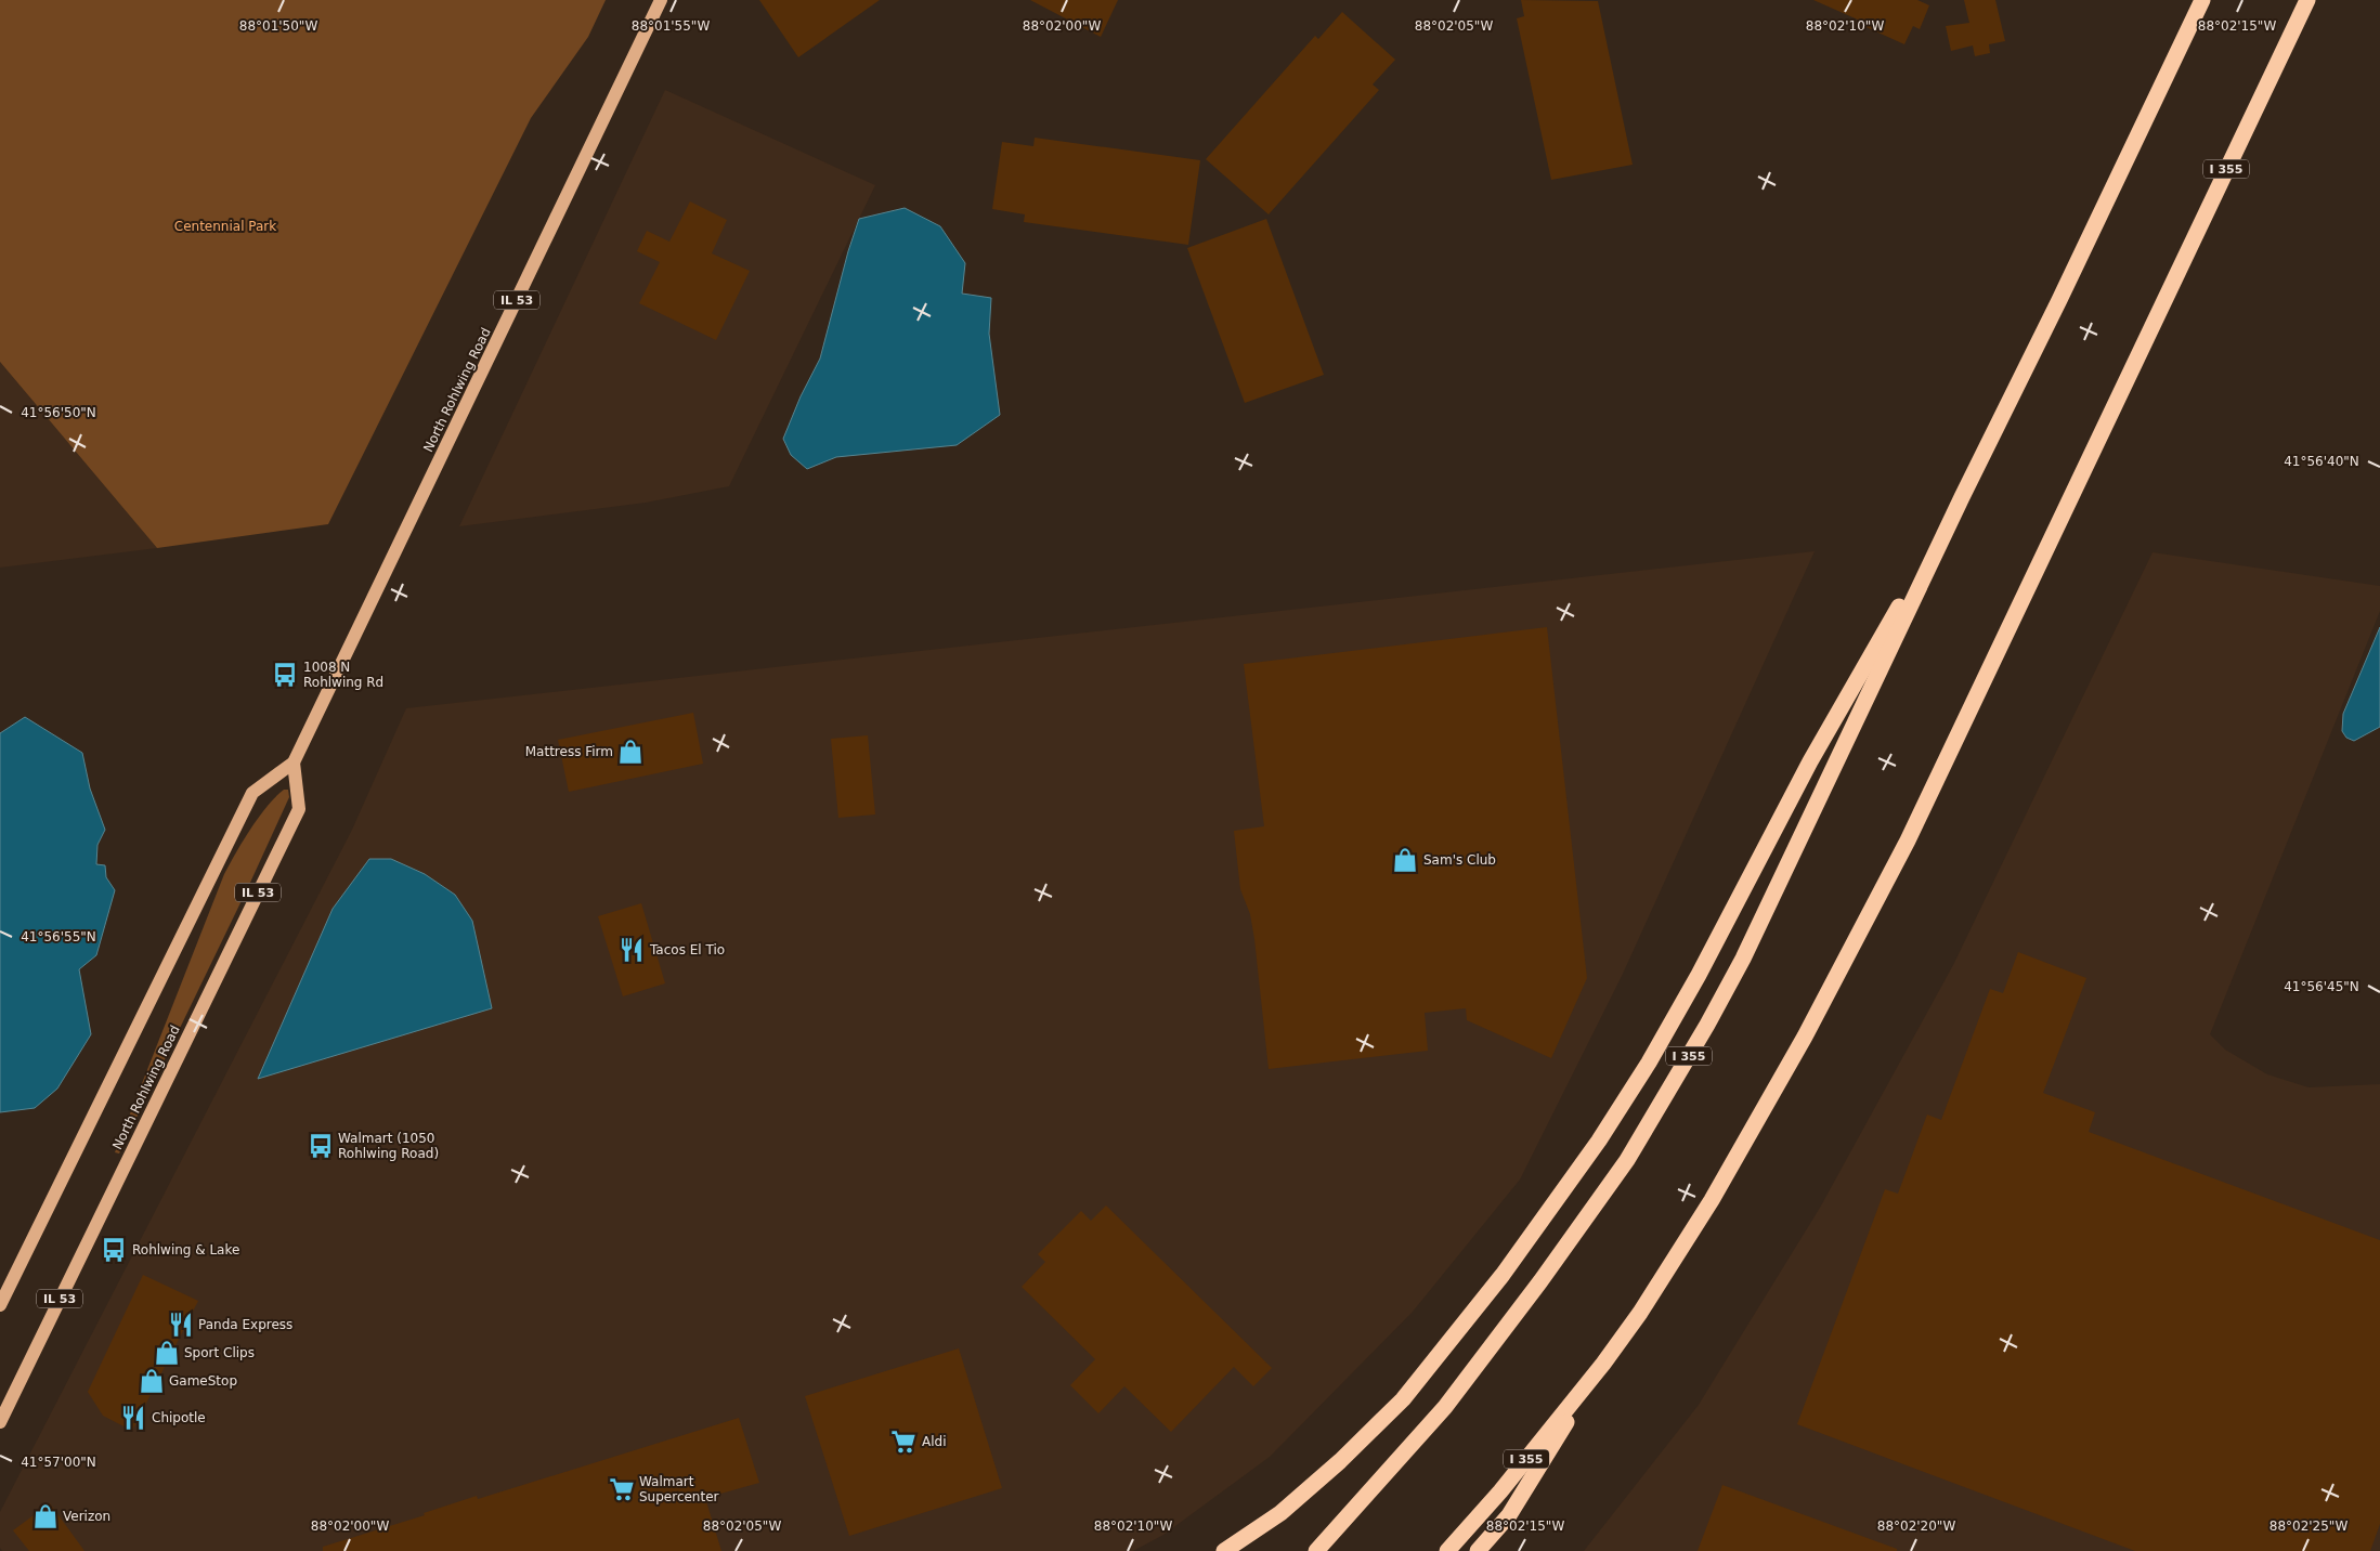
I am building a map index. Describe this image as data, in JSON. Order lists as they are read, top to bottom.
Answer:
{
  "streets": {
    "highway": ["I 355"],
    "main road": ["IL 53", "North Rohlwing Road"]
  },
  "parks": ["Centennial Park"],
  "places": {
    "bus stop": ["1008 N Rohlwing Rd", "Walmart (1050 Rohlwing Road)", "Rohlwing & Lake"],
    "shop": [
      "Mattress Firm",
      "Sam's Club",
      "Sport Clips",
      "GameStop",
      "Verizon"
    ],
    "restaurant": ["Tacos El Tio", "Panda Express", "Chipotle"],
    "supermarket": ["Aldi", "Walmart Supercenter"]
  },
  "coordinates": [
    "88°01'50\"W",
    "88°02'00\"W",
    "88°02'05\"W",
    "88°02'10\"W",
    "88°02'15\"W",
    "88°01'55\"W",
    "41°56'50\"N",
    "41°56'40\"N",
    "41°56'55\"N",
    "41°56'45\"N",
    "41°57'00\"N",
    "88°02'20\"W",
    "88°02'25\"W"
  ]
}
